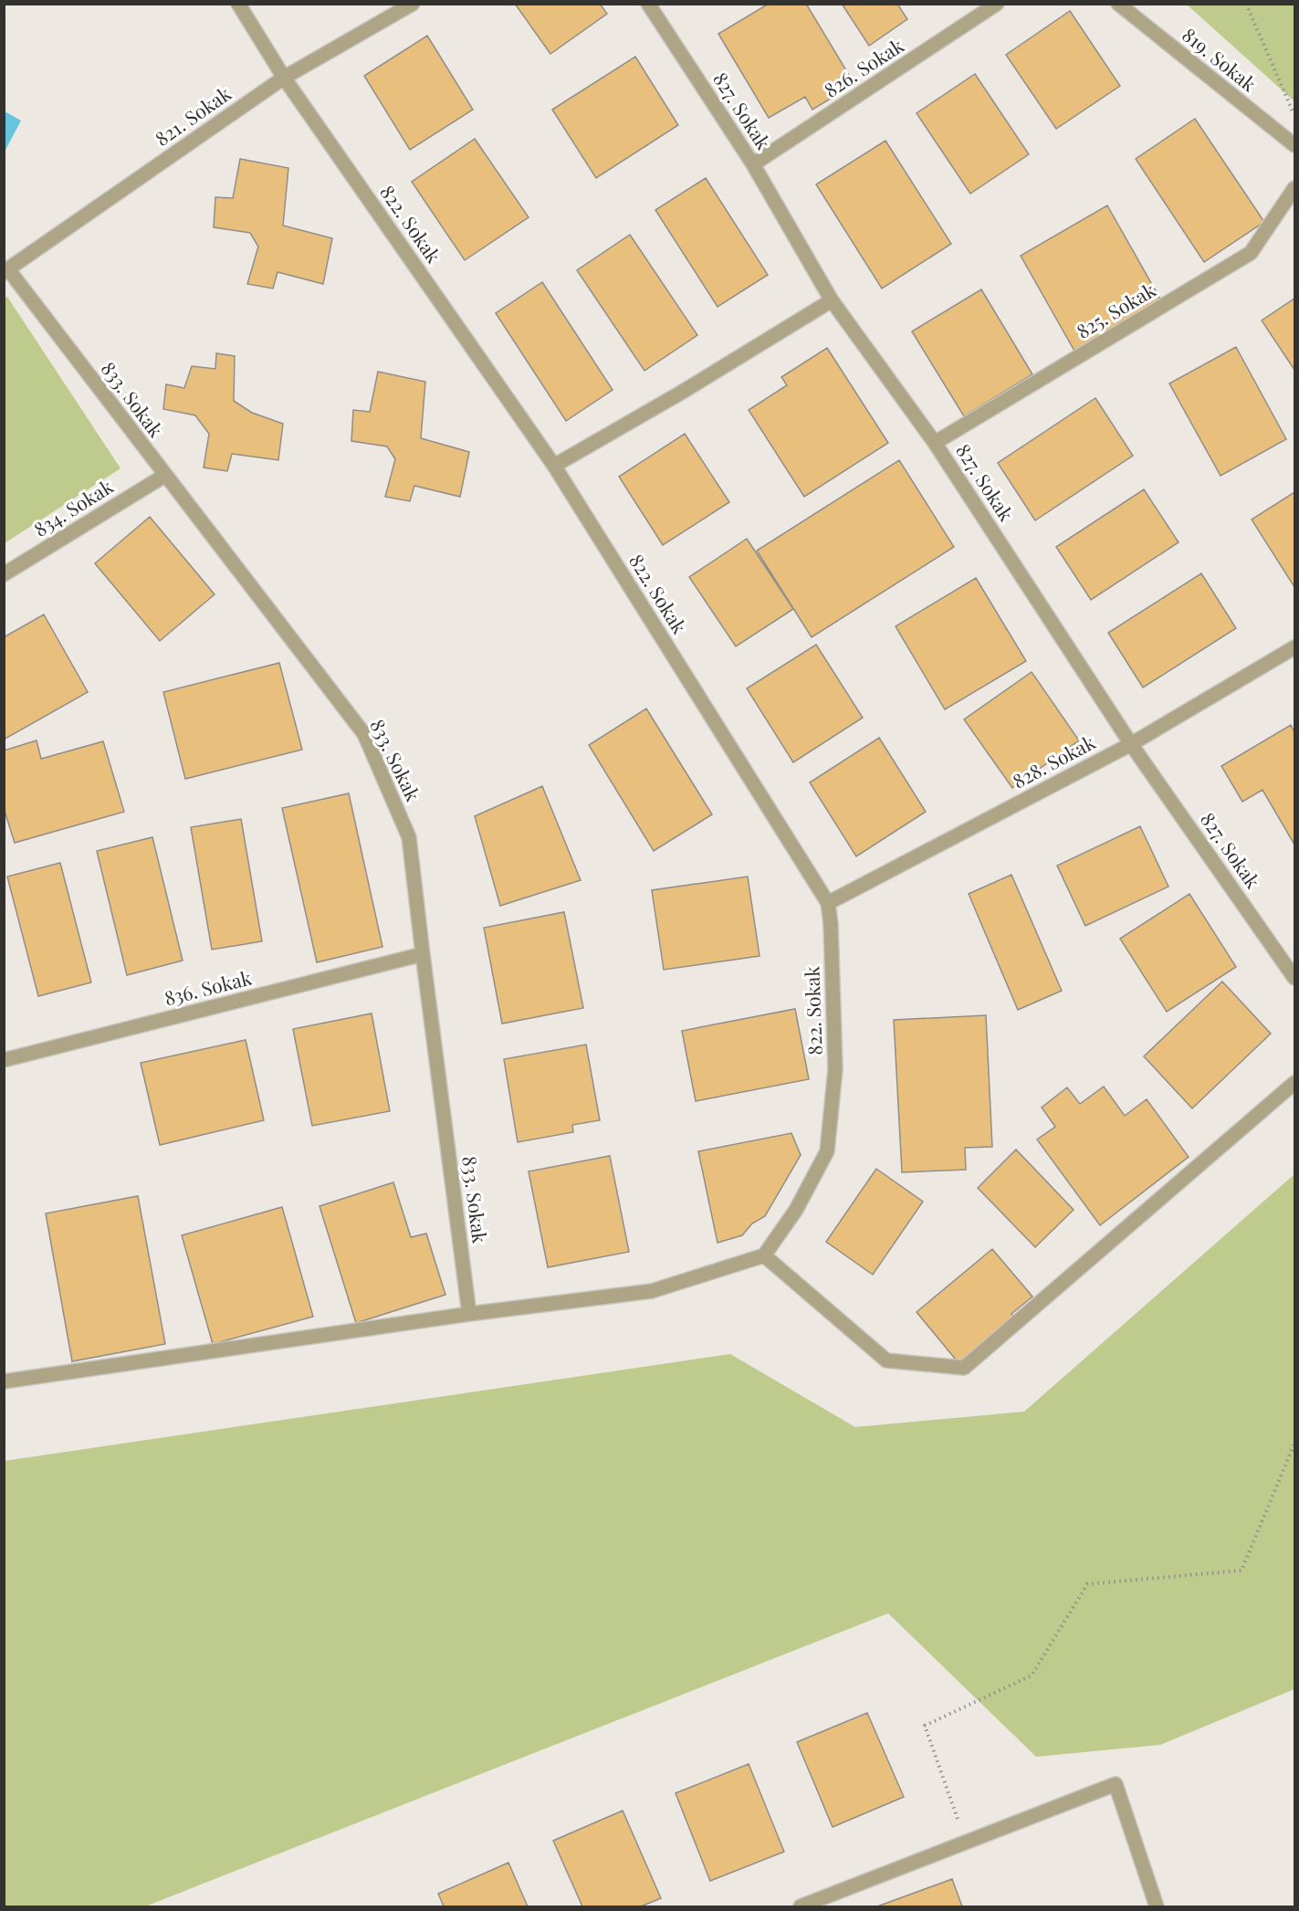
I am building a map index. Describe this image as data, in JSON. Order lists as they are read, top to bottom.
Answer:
{
  "streets": {
    "street": [
      "819. Sokak",
      "826. Sokak",
      "827. Sokak",
      "821. Sokak",
      "822. Sokak",
      "825. Sokak",
      "833. Sokak",
      "834. Sokak",
      "828. Sokak",
      "836. Sokak"
    ]
  },
  "crossings": [
    ["826. Sokak", "827. Sokak"],
    ["827. Sokak", "825. Sokak"],
    ["827. Sokak", "828. Sokak"],
    ["821. Sokak", "822. Sokak"],
    ["821. Sokak", "833. Sokak"],
    ["822. Sokak", "828. Sokak"],
    ["833. Sokak", "834. Sokak"],
    ["833. Sokak", "836. Sokak"]
  ]
}
